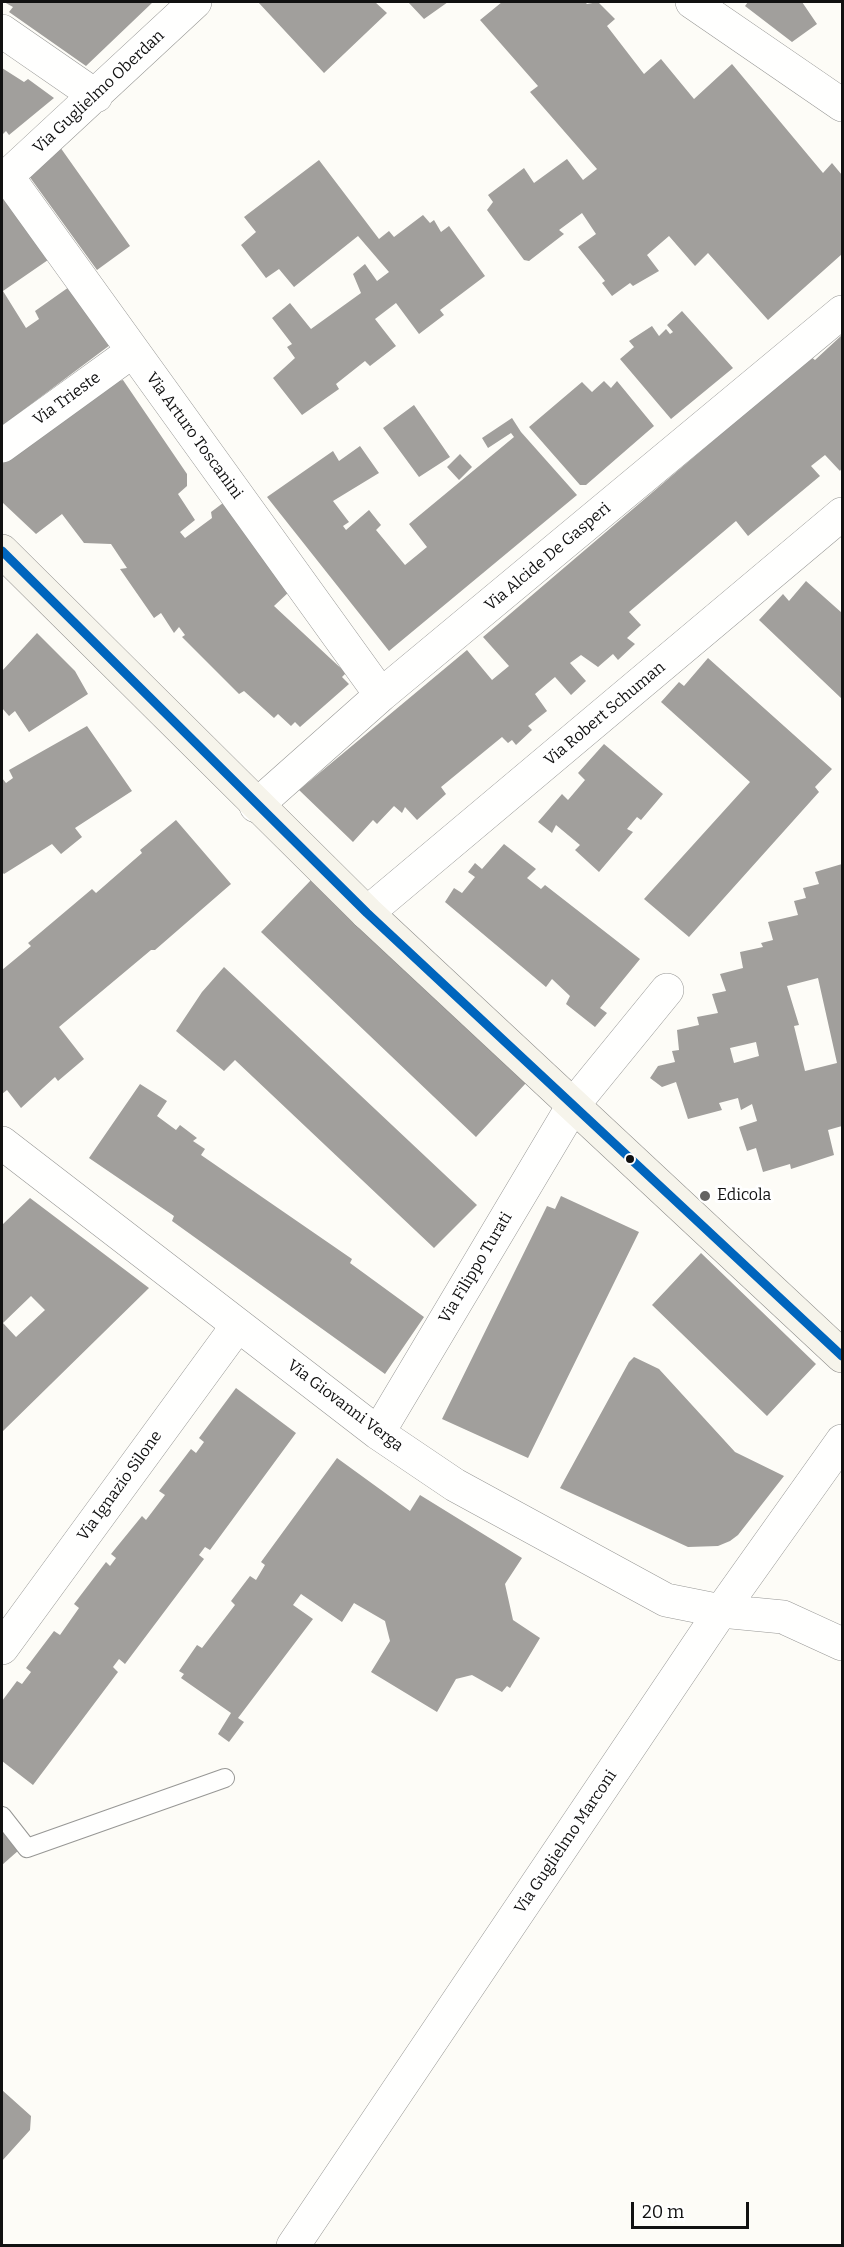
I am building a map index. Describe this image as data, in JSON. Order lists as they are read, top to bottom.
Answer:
{
  "streets": {
    "street": [
      "Via Guglielmo Oberdan",
      "Via Trieste",
      "Via Arturo Toscanini",
      "Via Alcide De Gasperi",
      "Via Robert Schuman",
      "Via Filippo Turati",
      "Via Giovanni Verga",
      "Via Ignazio Silone",
      "Via Guglielmo Marconi"
    ]
  },
  "crossings": [
    ["Via Guglielmo Oberdan", "Via Arturo Toscanini"],
    ["Via Trieste", "Via Arturo Toscanini"],
    ["Via Arturo Toscanini", "Via Alcide De Gasperi"],
    ["Via Filippo Turati", "Via Giovanni Verga"],
    ["Via Giovanni Verga", "Via Ignazio Silone"],
    ["Via Giovanni Verga", "Via Guglielmo Marconi"]
  ],
  "places": ["Edicola"],
  "scale_bar": "20 m"
}
